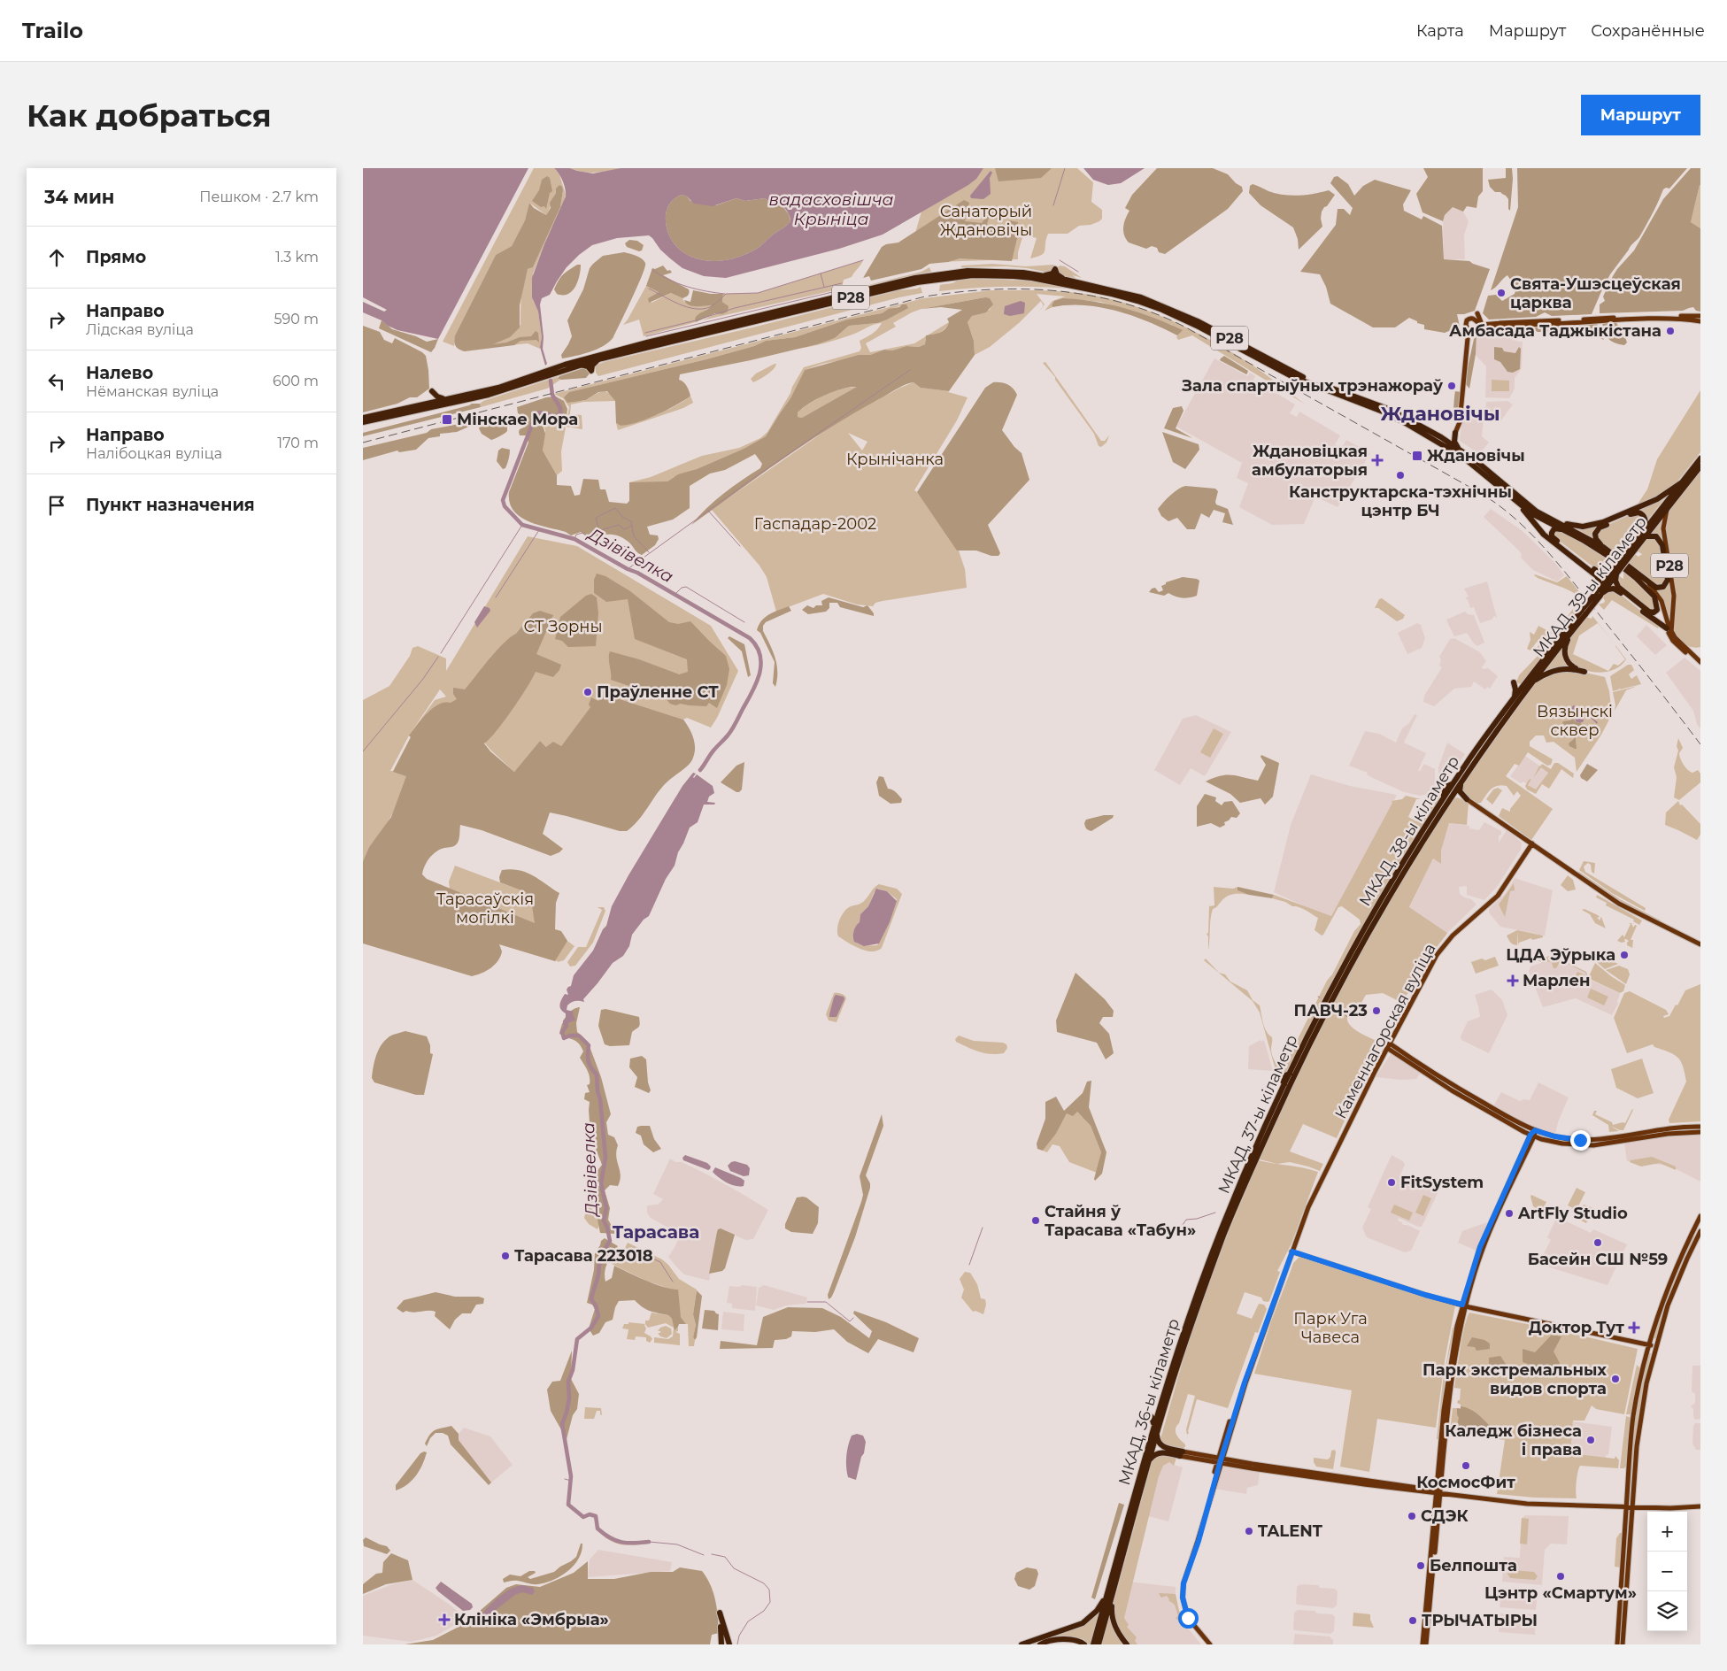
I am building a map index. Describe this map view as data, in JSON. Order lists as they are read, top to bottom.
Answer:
{
  "streets": {
    "highway": [
      "Р28",
      "МКАД, 39-ы кіламетр",
      "МКАД, 38-ы кіламетр",
      "МКАД, 37-ы кіламетр",
      "МКАД, 36-ы кіламетр"
    ],
    "main road": ["Каменнагорская вуліца"]
  },
  "crossings": [
    ["Р28", "МКАД, 39-ы кіламетр"],
    ["МКАД, 39-ы кіламетр", "МКАД, 38-ы кіламетр"],
    ["МКАД, 38-ы кіламетр", "МКАД, 37-ы кіламетр"],
    ["МКАД, 37-ы кіламетр", "МКАД, 36-ы кіламетр"]
  ],
  "districts": ["Ждановічы", "Тарасава"],
  "water": ["вадасховішча Крыніца", "Дзівівелка"],
  "parks": [
    "Санаторый Ждановічы",
    "Крынічанка",
    "Гаспадар-2002",
    "СТ Зорны",
    "Вязынскі сквер",
    "Тарасаўскія могілкі",
    "Парк Уга Чавеса"
  ],
  "places": {
    "other": [
      "Свята-Ушэсцеўская царква",
      "Амбасада Таджыкістана",
      "Зала спартыўных трэнажораў",
      "Канструктарска-тэхнічны цэнтр БЧ",
      "Праўленне СТ",
      "ЦДА Эўрыка",
      "ПАВЧ-23",
      "FitSystem",
      "ArtFly Studio",
      "Стайня ў Тарасава «Табун»",
      "Басейн СШ №59",
      "Тарасава 223018",
      "Парк экстремальных видов спорта",
      "Каледж бізнеса і права",
      "КосмосФит",
      "СДЭК",
      "TALENT",
      "Белпошта",
      "Цэнтр «Смартум»",
      "ТРЫЧАТЫРЫ"
    ],
    "transit": ["Мінскае Мора", "Ждановічы"],
    "health": [
      "Ждановіцкая амбулаторыя",
      "Марлен",
      "Доктор Тут",
      "Клініка «Эмбрыа»"
    ]
  },
  "page": {
    "header": "Trailo",
    "nav": ["Карта", "Маршрут", "Сохранённые"],
    "buttons": "Маршрут",
    "title": "Как добраться",
    "heading": ["34 мин", "Пешком · 2.7 km"],
    "list": [
      ["Прямо", "1.3 km"],
      ["Направо", "Лідская вуліца", "590 m"],
      ["Налево", "Нёманская вуліца", "600 m"],
      ["Направо", "Налібоцкая вуліца", "170 m"],
      "Пункт назначения"
    ],
    "map_buttons": ["+", "−"]
  }
}
